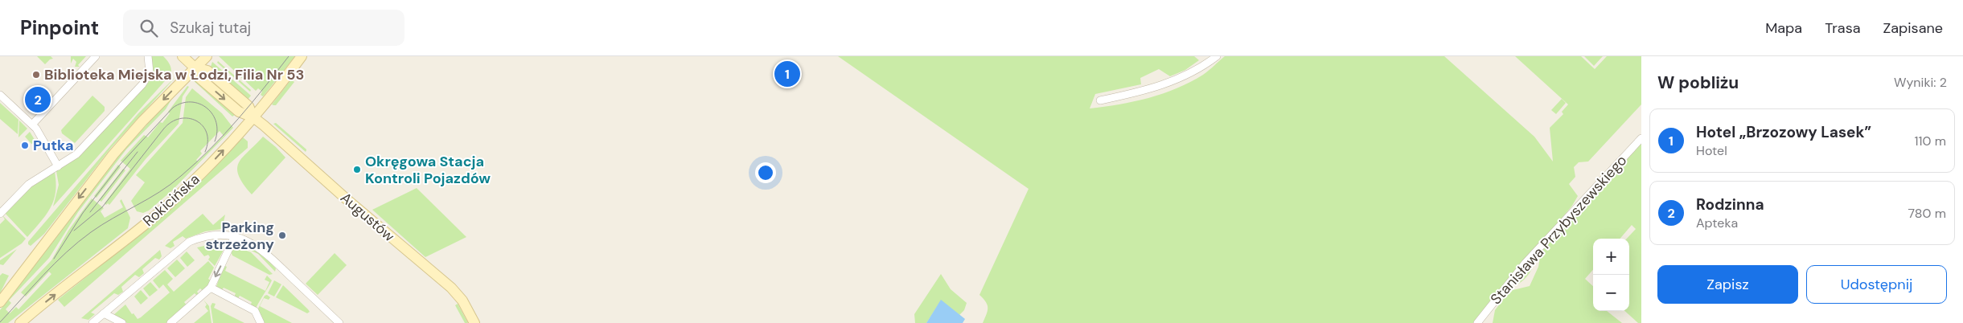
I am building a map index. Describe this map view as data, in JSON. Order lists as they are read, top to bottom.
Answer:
{
  "streets": {
    "main road": ["Rokicińska", "Augustów"],
    "street": ["Stanisława Przybyszewskiego"]
  },
  "crossings": [
    ["Rokicińska", "Augustów"]
  ],
  "places": [
    "Biblioteka Miejska w Łodzi, Filia Nr 53",
    "Putka",
    "Okręgowa Stacja Kontroli Pojazdów",
    "Parking strzeżony"
  ],
  "page": {
    "header": "Pinpoint",
    "search": "Szukaj tutaj",
    "nav": ["Mapa", "Trasa", "Zapisane"],
    "heading": ["W pobliżu", "Wyniki: 2"],
    "pins": ["1", "2"],
    "list": [
      {
        "mark": "1",
        "name": "Hotel „Brzozowy Lasek”",
        "note": "Hotel",
        "value": "110 m"
      },
      {
        "mark": "2",
        "name": "Rodzinna",
        "note": "Apteka",
        "value": "780 m"
      }
    ],
    "map_buttons": ["+", "−"],
    "buttons": ["Zapisz", "Udostępnij"]
  }
}
